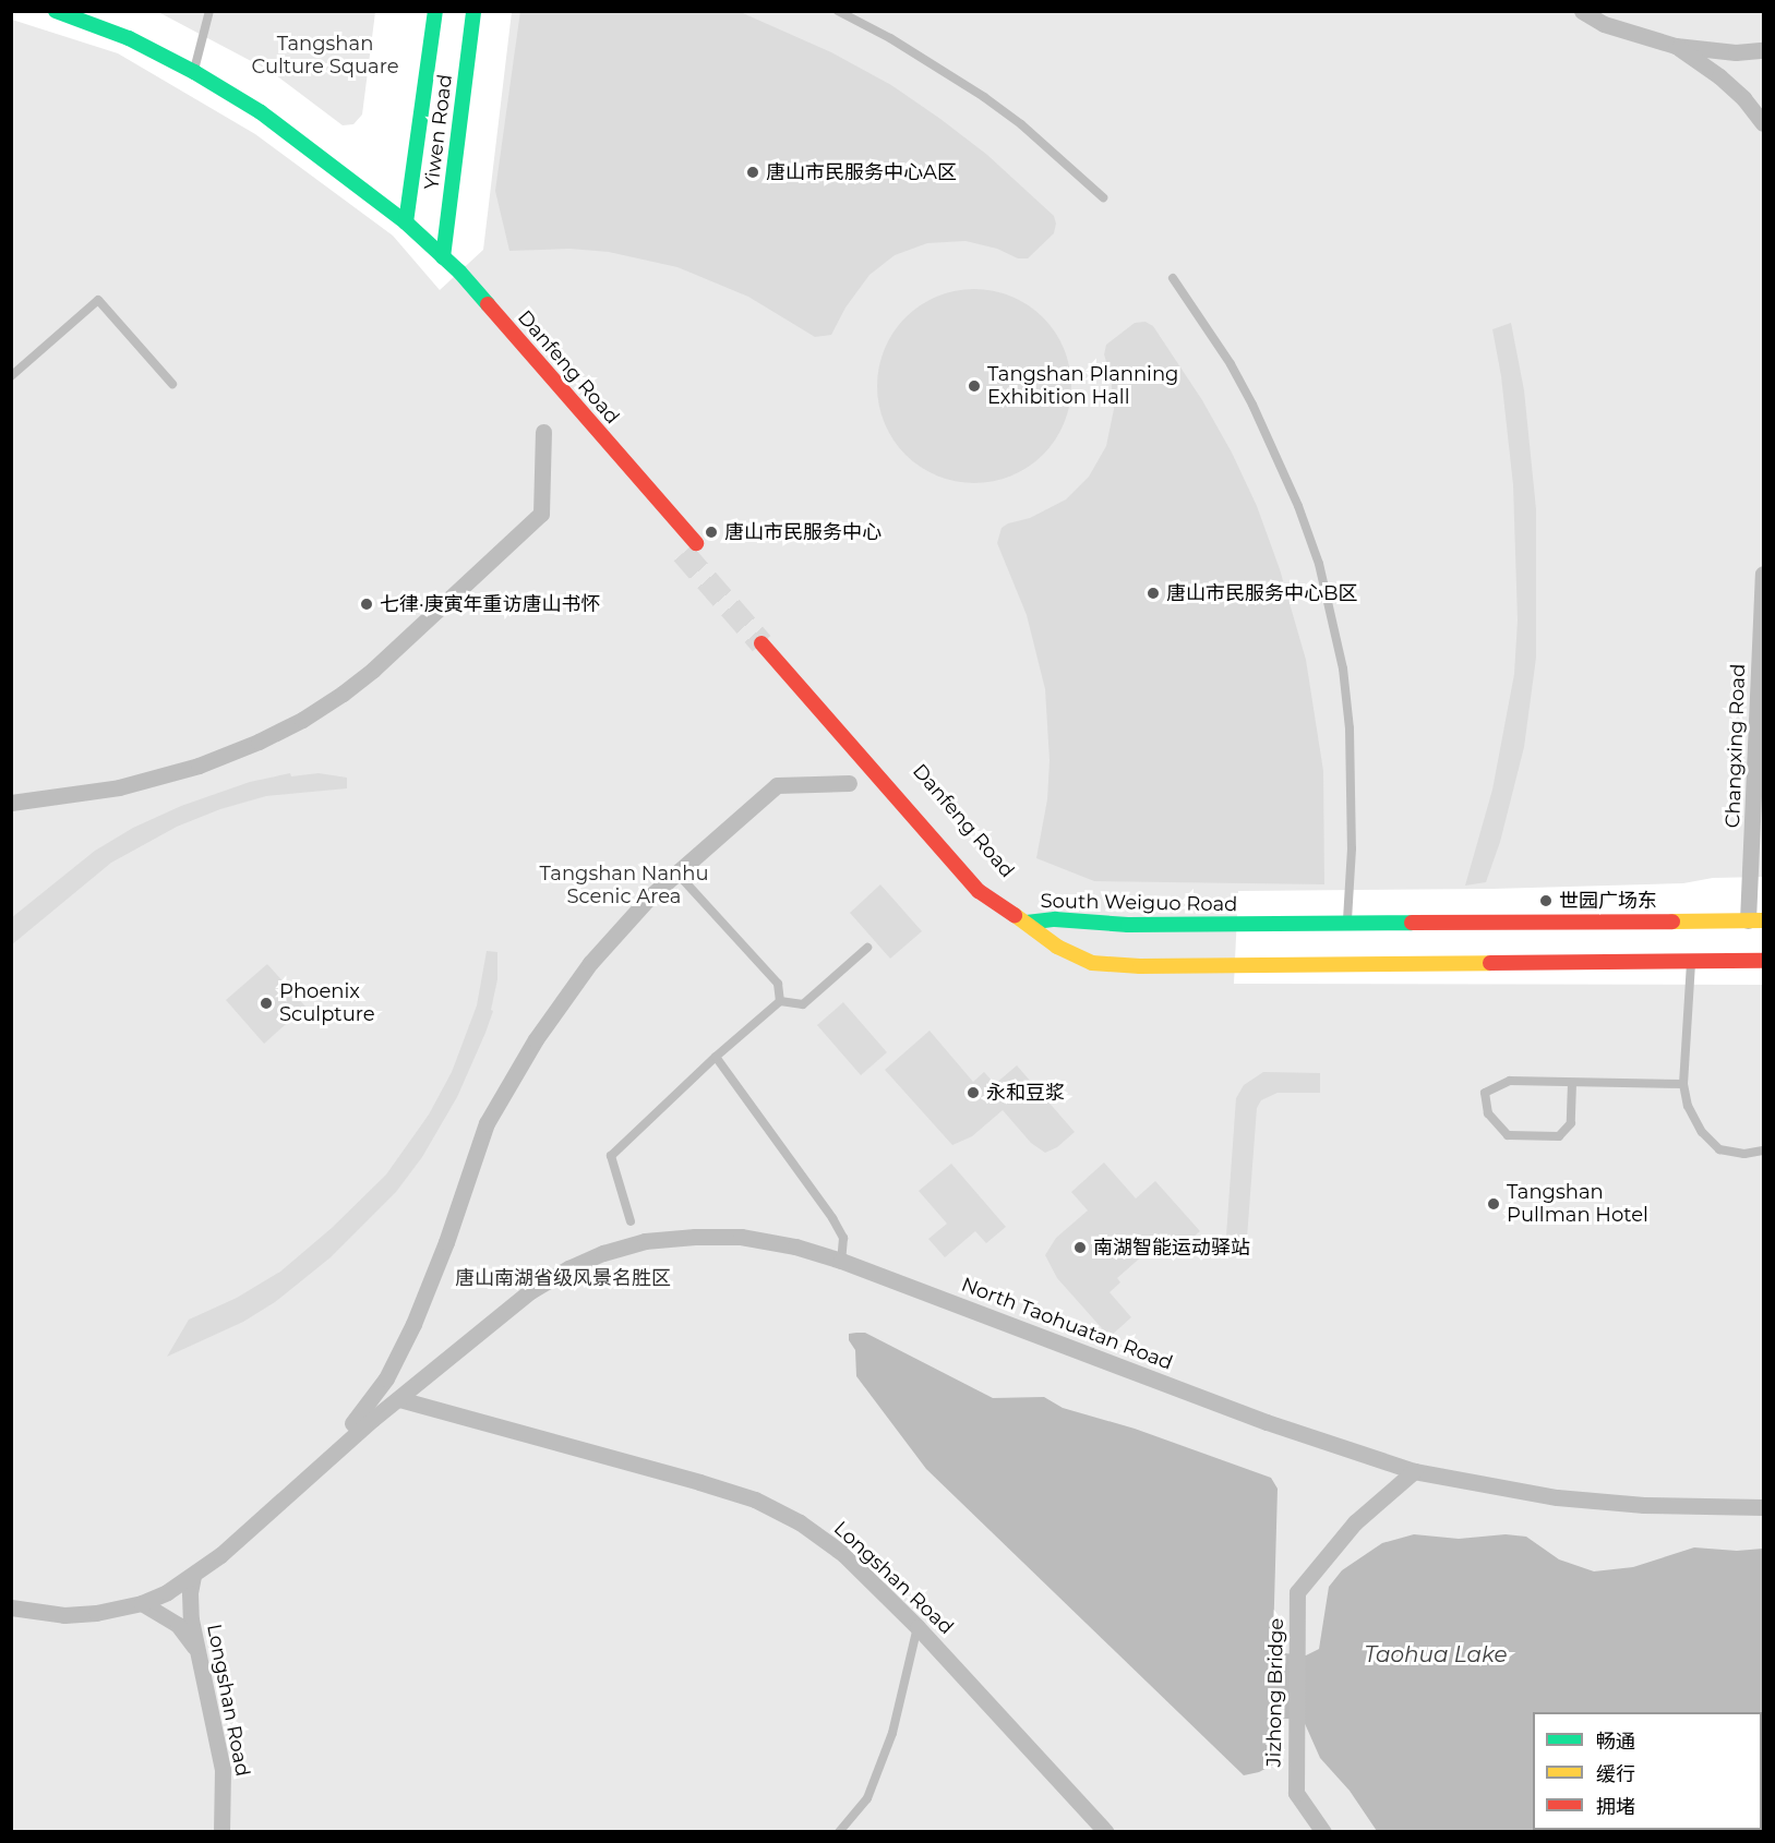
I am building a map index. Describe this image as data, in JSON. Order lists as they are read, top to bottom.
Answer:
{
  "streets": {
    "main road": ["Yiwen Road", "Danfeng Road", "South Weiguo Road"],
    "street": [
      "Changxing Road",
      "North Taohuatan Road",
      "Longshan Road",
      "Jizhong Bridge"
    ]
  },
  "crossings": [
    ["Yiwen Road", "Danfeng Road"],
    ["Danfeng Road", "South Weiguo Road"],
    ["Changxing Road", "South Weiguo Road"],
    ["North Taohuatan Road", "Longshan Road"],
    ["North Taohuatan Road", "Jizhong Bridge"]
  ],
  "water": ["Taohua Lake"],
  "parks": ["Tangshan Culture Square", "Tangshan Nanhu Scenic Area", "唐山南湖省级风景名胜区"],
  "places": [
    "唐山市民服务中心A区",
    "Tangshan Planning Exhibition Hall",
    "唐山市民服务中心",
    "唐山市民服务中心B区",
    "七律·庚寅年重访唐山书怀",
    "世园广场东",
    "Phoenix Sculpture",
    "永和豆浆",
    "Tangshan Pullman Hotel",
    "南湖智能运动驿站"
  ],
  "legend": ["畅通", "缓行", "拥堵"]
}
